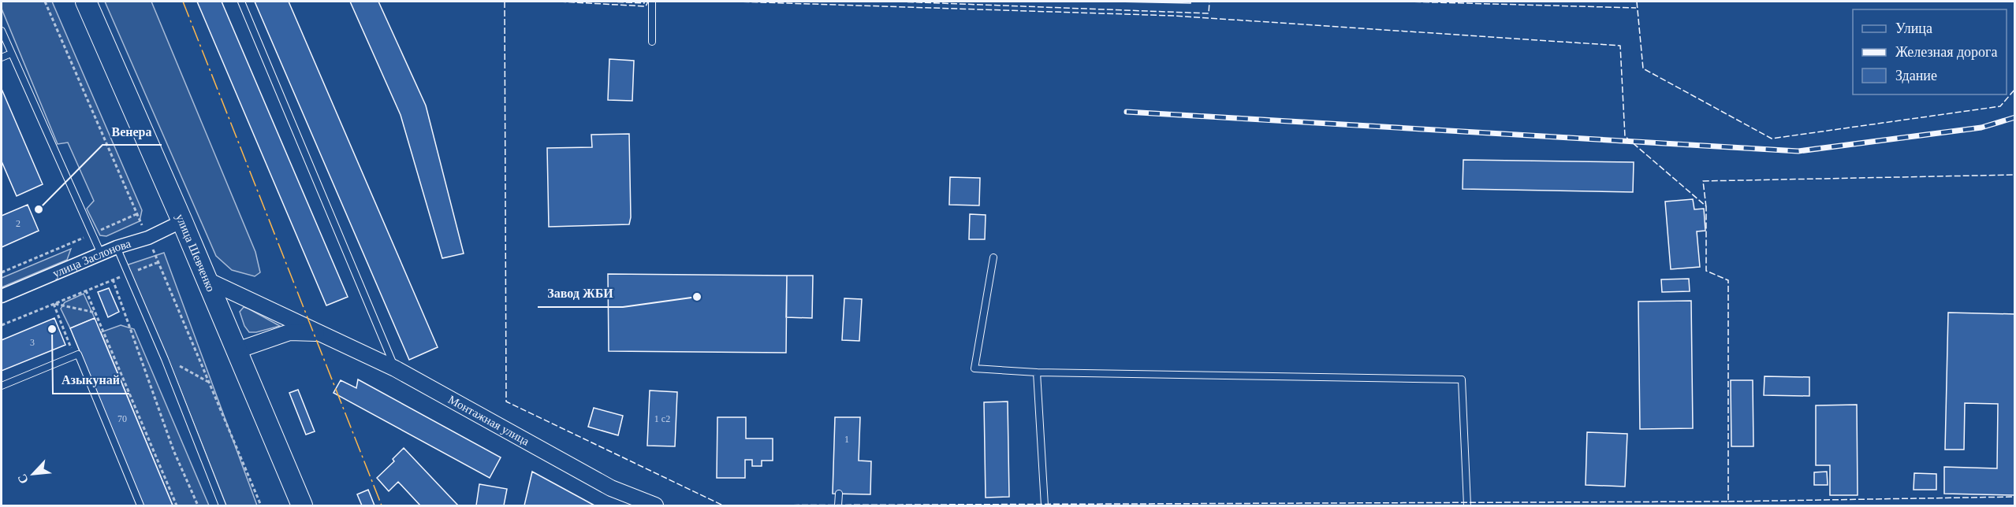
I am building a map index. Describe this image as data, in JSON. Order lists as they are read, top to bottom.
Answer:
{
  "streets": {
    "main road": ["улица Шевченко"],
    "street": ["улица Заслонова", "Монтажная улица"]
  },
  "crossings": [
    ["улица Шевченко", "улица Заслонова"],
    ["улица Шевченко", "Монтажная улица"]
  ],
  "places": ["Венера", "Завод ЖБИ", "Азыкунай"],
  "house_numbers": [
    "2",
    "3",
    "70",
    "1 с2",
    "1"
  ],
  "legend": ["Улица", "Железная дорога", "Здание"],
  "north": "bottom left"
}
